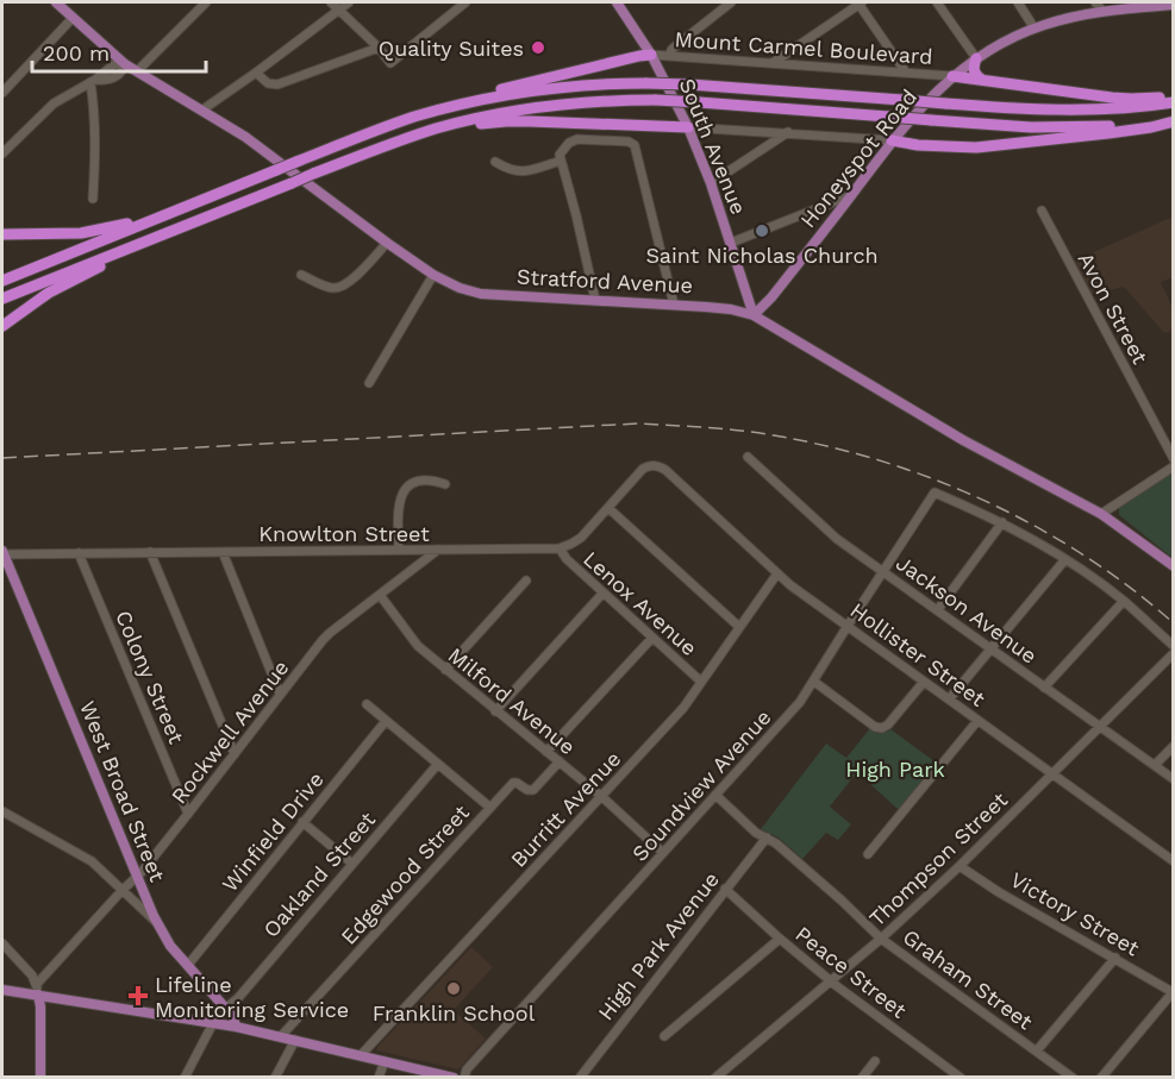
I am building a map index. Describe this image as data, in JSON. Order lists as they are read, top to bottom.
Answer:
{
  "streets": {
    "main road": [
      "South Avenue",
      "Honeyspot Road",
      "Stratford Avenue",
      "West Broad Street"
    ],
    "street": [
      "Mount Carmel Boulevard",
      "Avon Street",
      "Knowlton Street",
      "Lenox Avenue",
      "Jackson Avenue",
      "Hollister Street",
      "Colony Street",
      "Milford Avenue",
      "Rockwell Avenue",
      "Soundview Avenue",
      "Burritt Avenue",
      "Winfield Drive",
      "Thompson Street",
      "Oakland Street",
      "Edgewood Street",
      "Victory Street",
      "High Park Avenue",
      "Peace Street",
      "Graham Street"
    ]
  },
  "crossings": [
    ["Mount Carmel Boulevard", "South Avenue"],
    ["Mount Carmel Boulevard", "Honeyspot Road"],
    ["South Avenue", "Honeyspot Road"],
    ["South Avenue", "Stratford Avenue"],
    ["Honeyspot Road", "Stratford Avenue"],
    ["Knowlton Street", "Lenox Avenue"],
    ["Knowlton Street", "Colony Street"],
    ["Knowlton Street", "Rockwell Avenue"],
    ["Knowlton Street", "West Broad Street"],
    ["Lenox Avenue", "Burritt Avenue"],
    ["Jackson Avenue", "Soundview Avenue"],
    ["Jackson Avenue", "Thompson Street"],
    ["Hollister Street", "Soundview Avenue"],
    ["Hollister Street", "Burritt Avenue"],
    ["Hollister Street", "Thompson Street"],
    ["Colony Street", "Rockwell Avenue"],
    ["Milford Avenue", "Rockwell Avenue"],
    ["Milford Avenue", "Soundview Avenue"],
    ["Milford Avenue", "Burritt Avenue"],
    ["Milford Avenue", "Edgewood Street"],
    ["Rockwell Avenue", "West Broad Street"],
    ["Soundview Avenue", "Graham Street"],
    ["West Broad Street", "Winfield Drive"],
    ["West Broad Street", "Oakland Street"],
    ["Thompson Street", "Victory Street"],
    ["Thompson Street", "Peace Street"],
    ["Thompson Street", "Graham Street"],
    ["High Park Avenue", "Peace Street"],
    ["High Park Avenue", "Graham Street"]
  ],
  "parks": ["High Park"],
  "places": {
    "other": ["Quality Suites", "Saint Nicholas Church", "Franklin School"],
    "health": ["Lifeline Monitoring Service"]
  },
  "scale_bar": "200 m"
}
